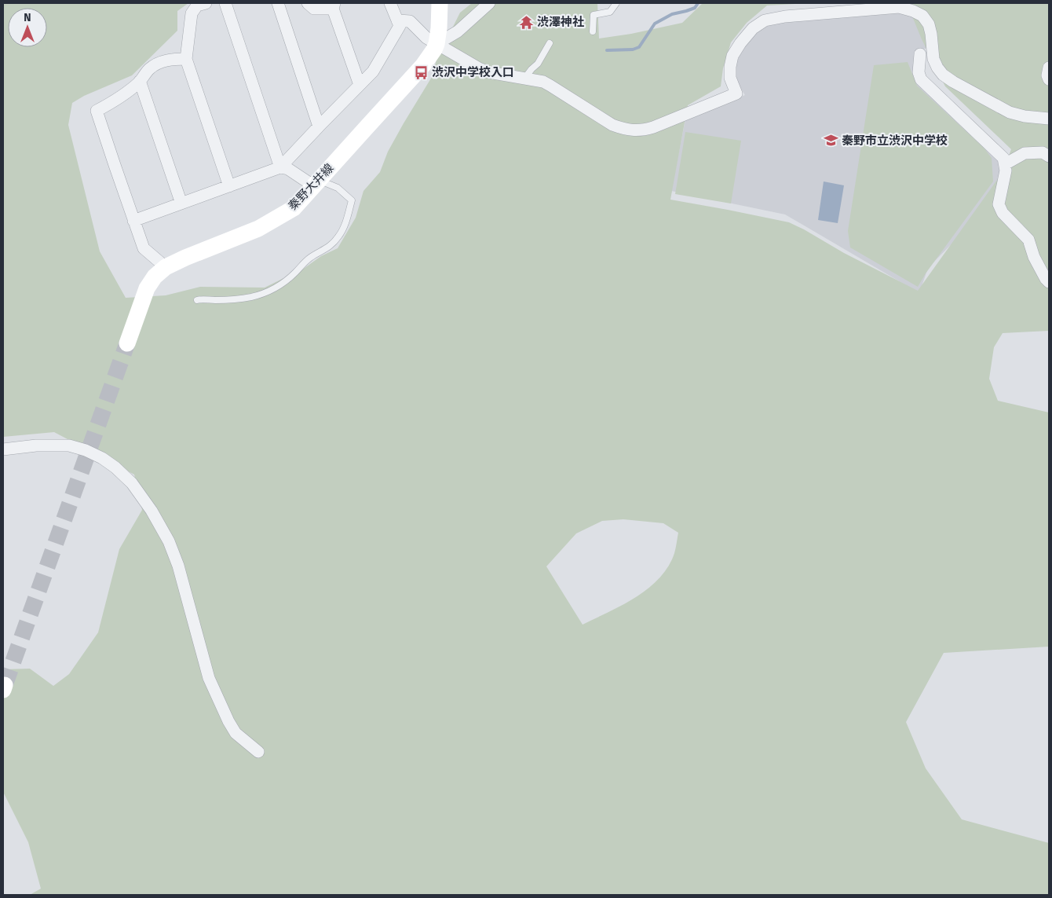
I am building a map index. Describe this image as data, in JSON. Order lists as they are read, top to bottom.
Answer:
{
  "streets": {
    "main road": ["秦野大井線"]
  },
  "places": {
    "temple": ["渋澤神社"],
    "bus stop": ["渋沢中学校入口"],
    "school or university": ["秦野市立渋沢中学校"]
  },
  "north": "top"
}
